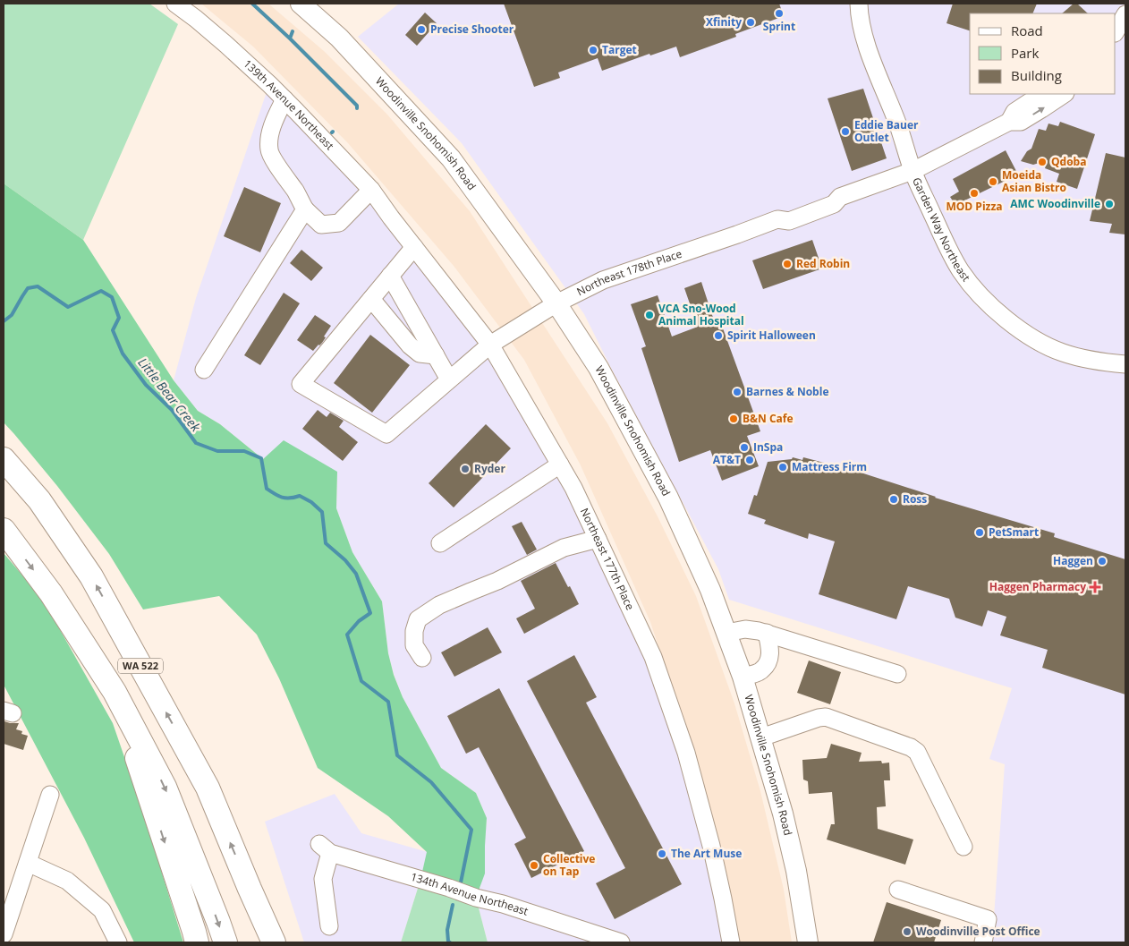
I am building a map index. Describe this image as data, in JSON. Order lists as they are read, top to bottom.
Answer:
{
  "streets": {
    "highway": ["WA 522"],
    "main road": ["Woodinville Snohomish Road"],
    "street": [
      "139th Avenue Northeast",
      "Garden Way Northeast",
      "Northeast 178th Place",
      "Northeast 177th Place",
      "134th Avenue Northeast"
    ]
  },
  "crossings": [
    ["139th Avenue Northeast", "Northeast 177th Place"],
    ["Woodinville Snohomish Road", "Northeast 178th Place"],
    ["Garden Way Northeast", "Northeast 178th Place"],
    ["Northeast 178th Place", "Northeast 177th Place"]
  ],
  "water": ["Little Bear Creek"],
  "places": {
    "other": [
      "Sprint",
      "Xfinity",
      "Precise Shooter",
      "Target",
      "Eddie Bauer Outlet",
      "Qdoba",
      "Moeida Asian Bistro",
      "MOD Pizza",
      "AMC Woodinville",
      "Red Robin",
      "VCA Sno-Wood Animal Hospital",
      "Spirit Halloween",
      "Barnes & Noble",
      "B&N Cafe",
      "InSpa",
      "AT&T",
      "Mattress Firm",
      "Ryder",
      "Ross",
      "PetSmart",
      "Haggen",
      "The Art Muse",
      "Collective on Tap",
      "Woodinville Post Office"
    ],
    "health": ["Haggen Pharmacy"]
  },
  "legend": ["Road", "Park", "Building"]
}
